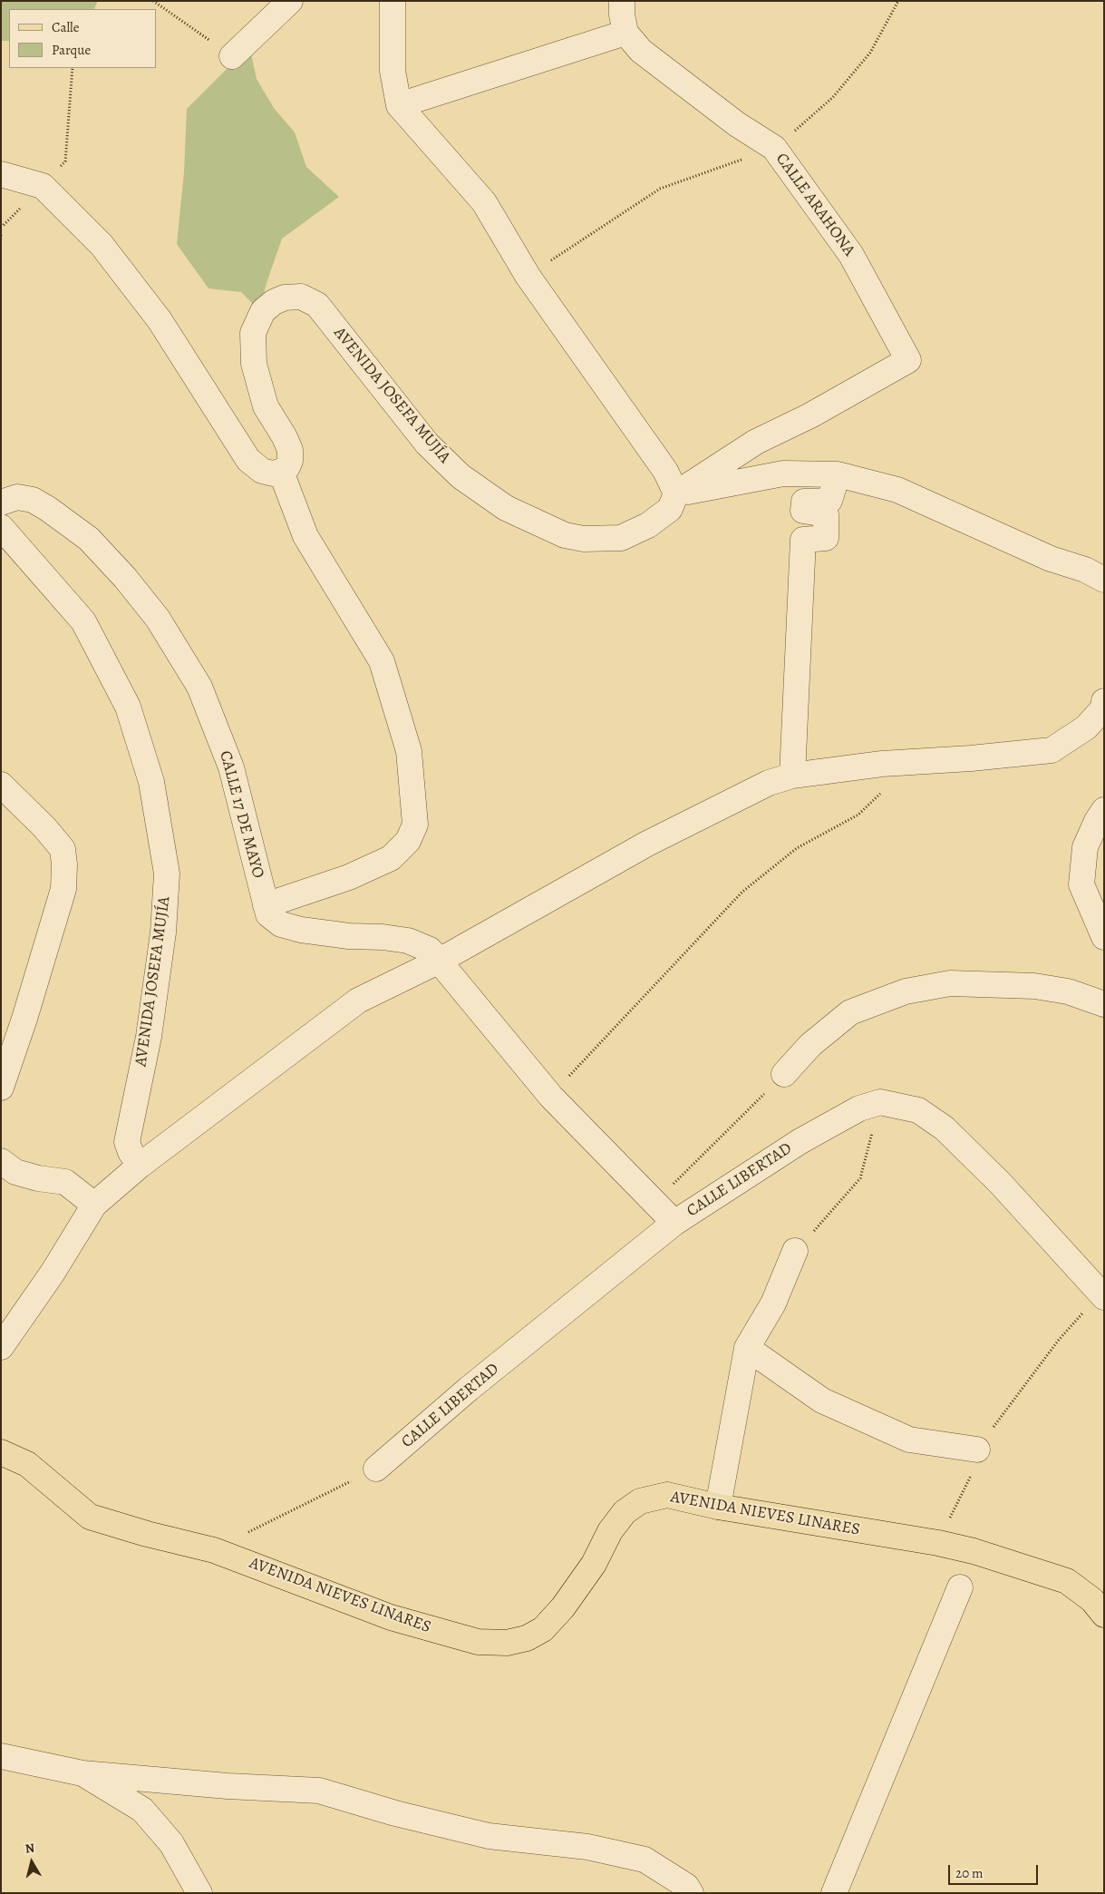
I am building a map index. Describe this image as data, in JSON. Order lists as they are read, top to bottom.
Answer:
{
  "streets": {
    "main road": ["AVENIDA NIEVES LINARES"],
    "street": [
      "CALLE ARAHONA",
      "AVENIDA JOSEFA MUJÍA",
      "CALLE 17 DE MAYO",
      "CALLE LIBERTAD"
    ]
  },
  "crossings": [
    ["CALLE ARAHONA", "AVENIDA JOSEFA MUJÍA"]
  ],
  "legend": ["Calle", "Parque"],
  "scale_bar": "20 m",
  "north": "top"
}
